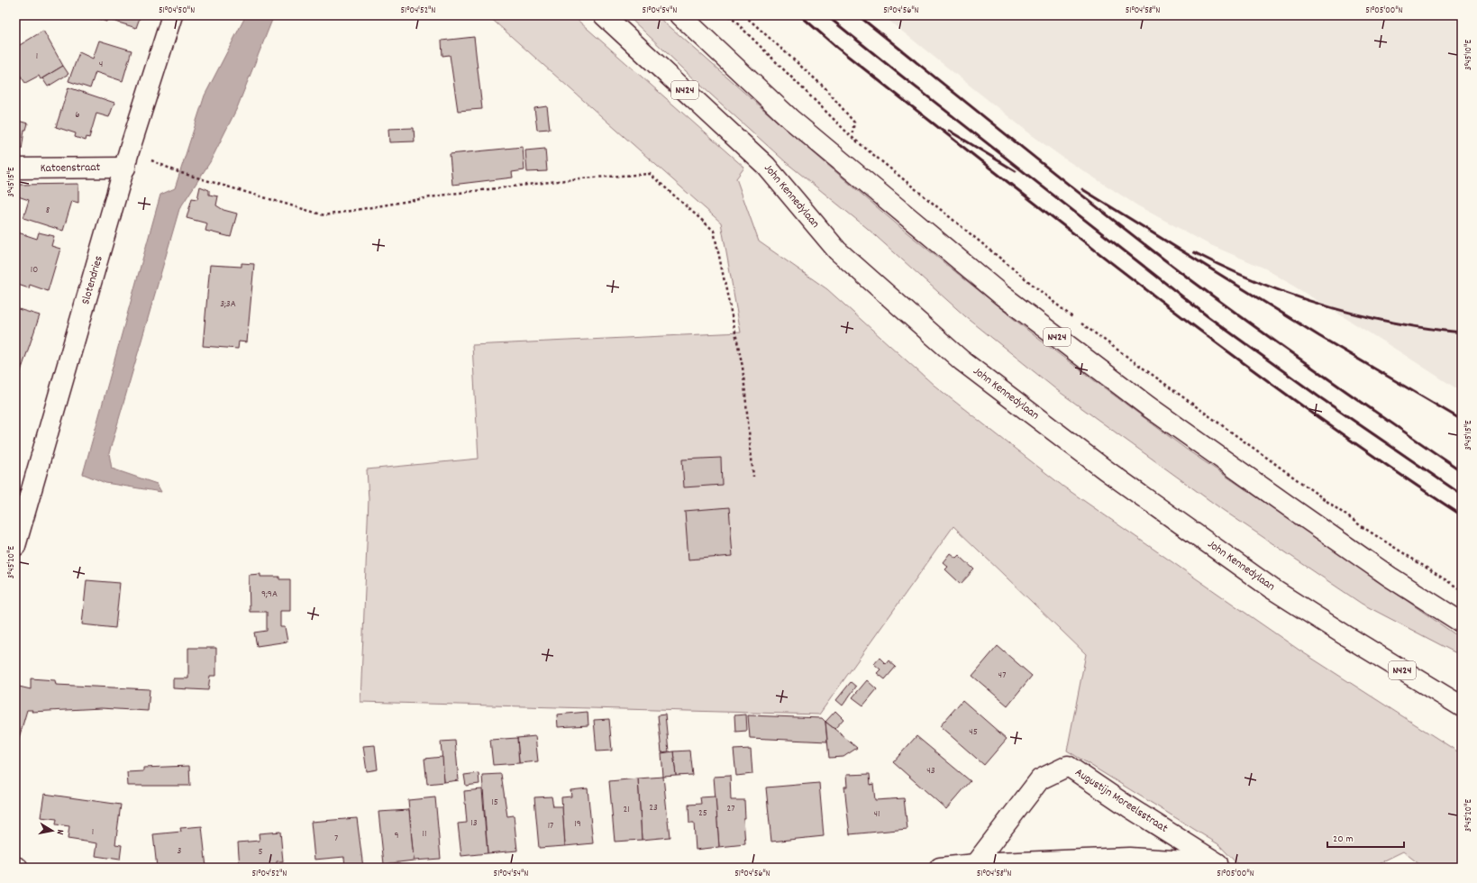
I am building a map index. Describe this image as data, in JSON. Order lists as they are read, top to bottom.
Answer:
{
  "streets": {
    "main road": [
      "N424",
      "Katoenstraat",
      "John Kennedylaan",
      "Slotendries",
      "Augustijn Moreelsstraat"
    ]
  },
  "crossings": [
    ["Katoenstraat", "Slotendries"]
  ],
  "house_numbers": [
    "1",
    "4",
    "6",
    "8",
    "10",
    "3;3A",
    "9;9A",
    "47",
    "45",
    "43",
    "15",
    "23",
    "27",
    "21",
    "25",
    "41",
    "13",
    "19",
    "17",
    "1",
    "11",
    "9",
    "7",
    "3",
    "5"
  ],
  "scale_bar": "20 m",
  "north": "right",
  "coordinates": [
    "51°04'50\"N",
    "51°04'52\"N",
    "51°04'54\"N",
    "51°04'56\"N",
    "51°04'58\"N",
    "51°05'00\"N",
    "3°45'10\"E",
    "3°45'15\"E",
    "3°45'20\"E"
  ]
}
